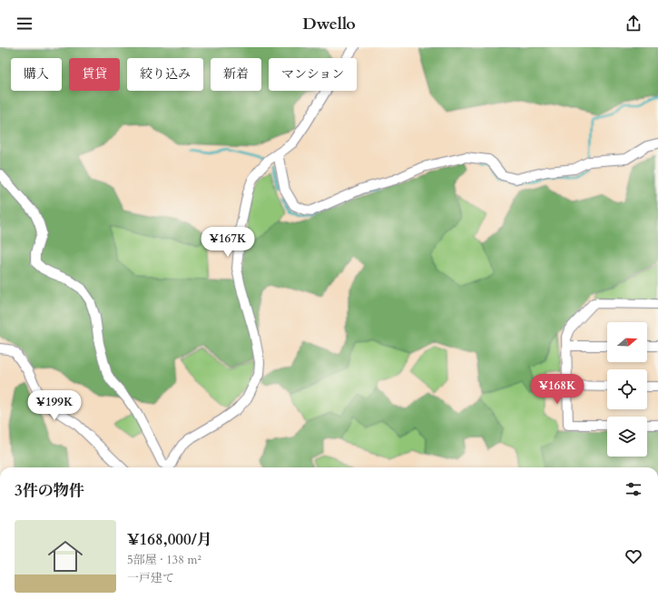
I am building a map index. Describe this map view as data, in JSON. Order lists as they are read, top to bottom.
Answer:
{
  "north": "right",
  "page": {
    "header": "Dwello",
    "chip": [
      "購入",
      "賃貸",
      "絞り込み",
      "新着",
      "マンション"
    ],
    "price": ["¥167K", "¥168K", "¥199K"],
    "heading": "3件の物件",
    "list": [
      {
        "name": "¥168,000/月",
        "note": "5部屋 · 138 m² · 一戸建て"
      }
    ]
  }
}
